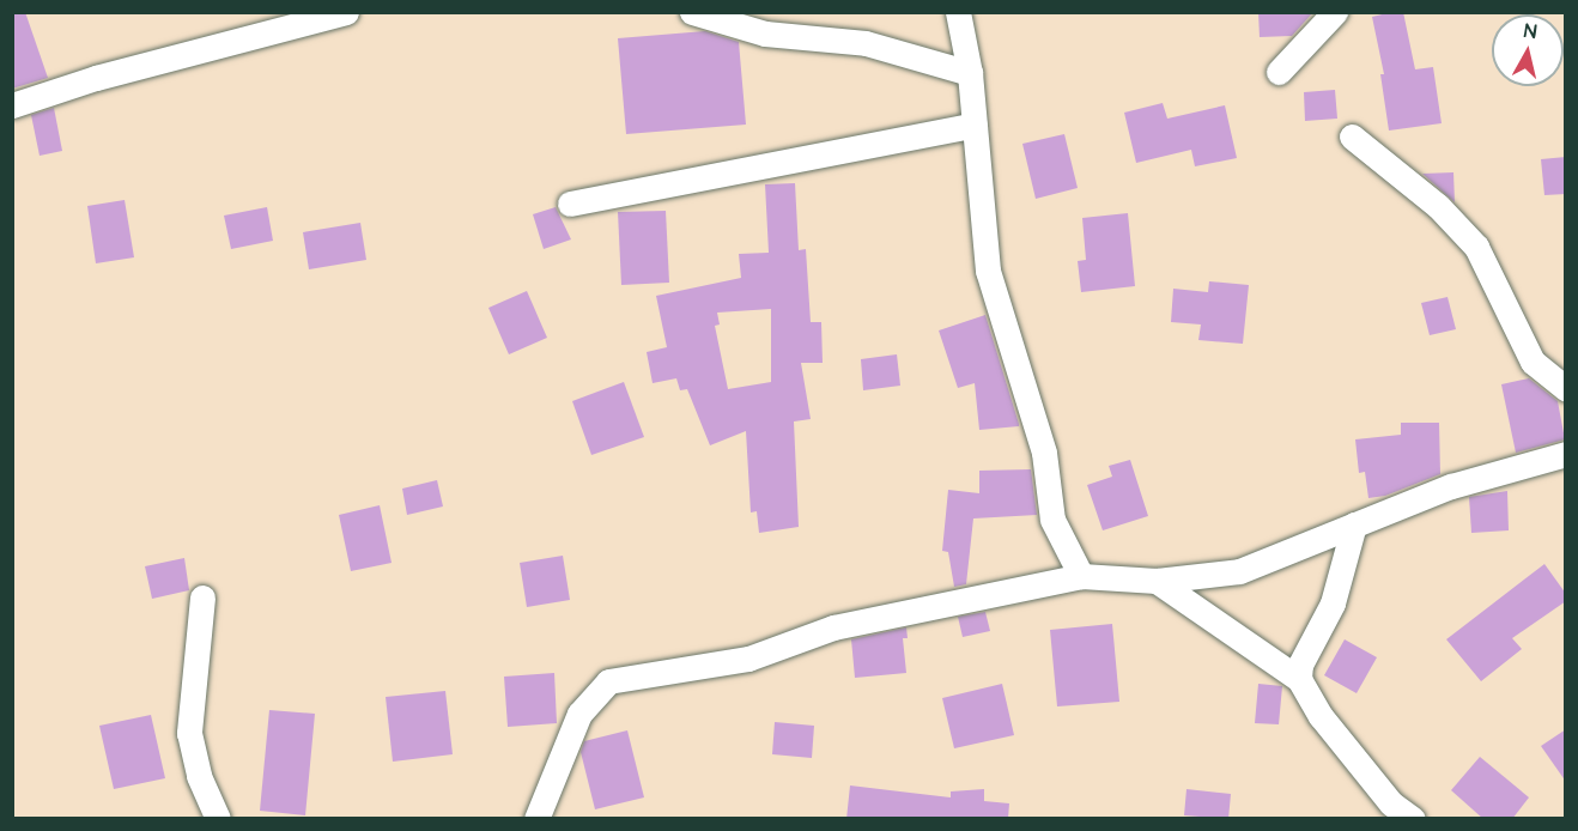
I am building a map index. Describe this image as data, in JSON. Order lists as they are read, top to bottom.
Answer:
{
  "north": "top"
}
